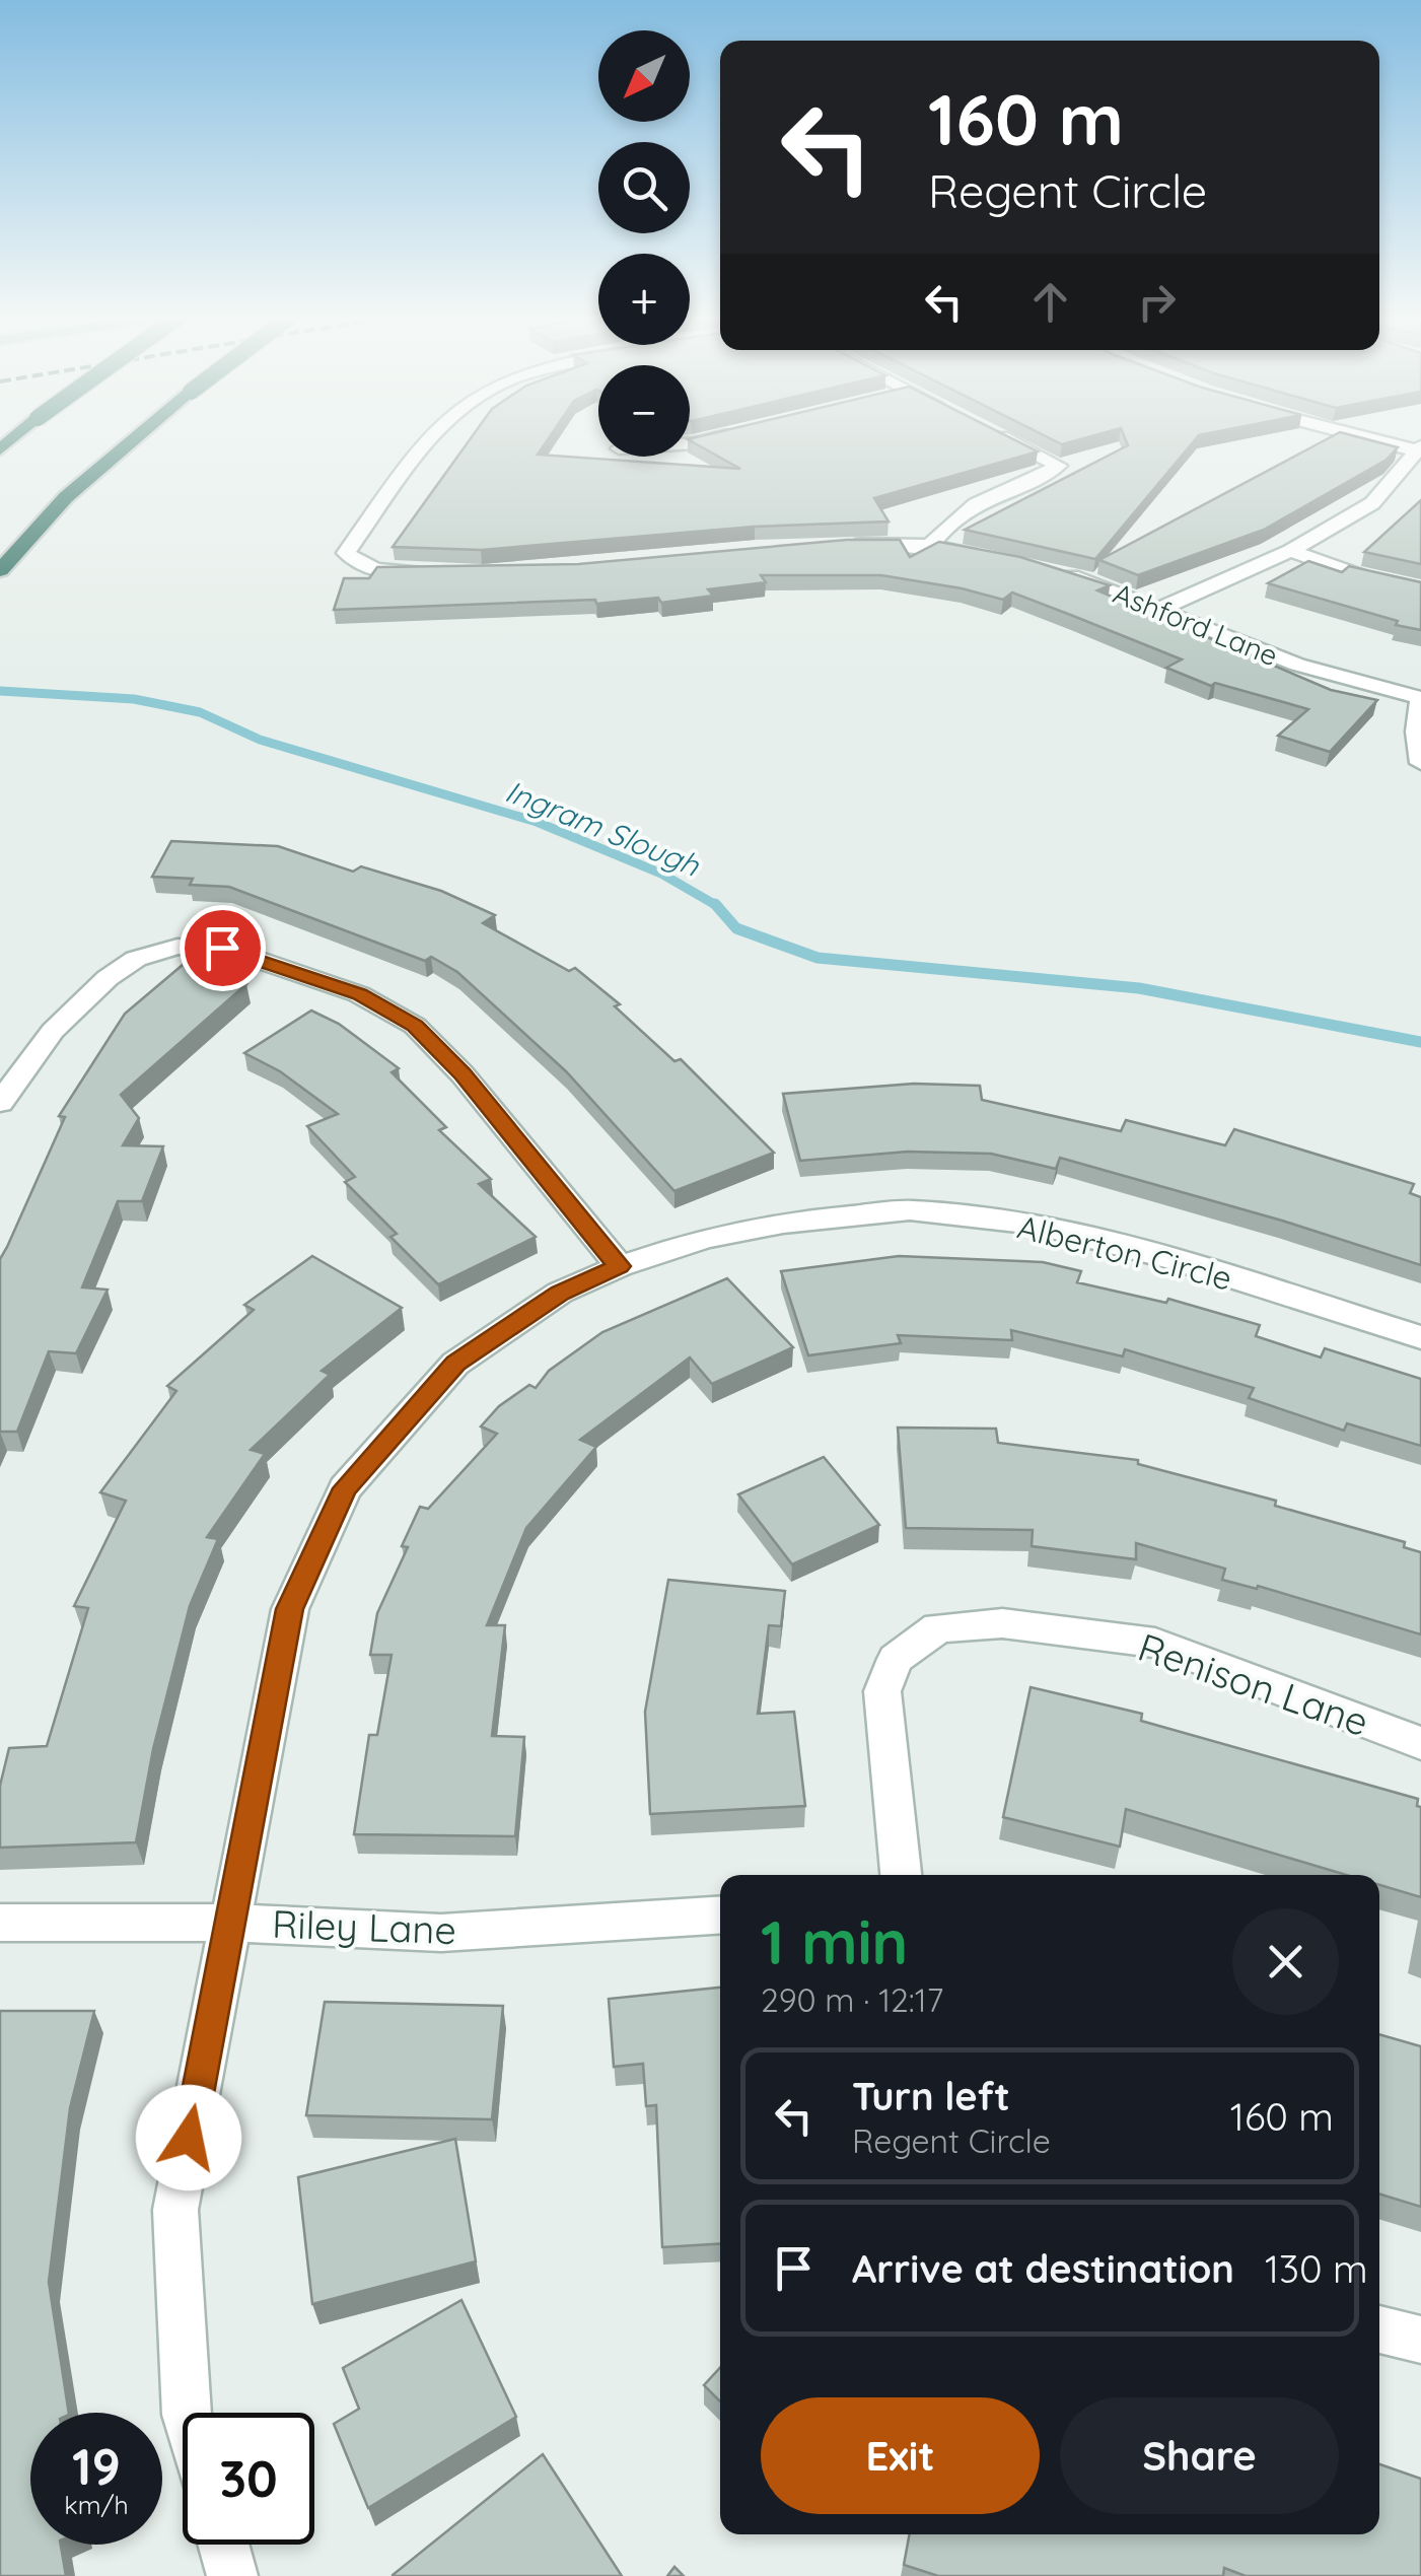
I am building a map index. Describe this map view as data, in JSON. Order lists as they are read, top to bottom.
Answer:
{
  "streets": {
    "street": [
      "Ashford Lane",
      "Alberton Circle",
      "Renison Lane",
      "Riley Lane"
    ]
  },
  "crossings": [
    ["Alberton Circle", "Riley Lane"]
  ],
  "water": ["Ingram Slough"],
  "north": "bottom left",
  "page": {
    "map_buttons": ["+", "−"],
    "turn": ["160 m", "Regent Circle"],
    "heading": ["1 min", "290 m · 12:17"],
    "list": [
      {
        "name": "Turn left",
        "note": "Regent Circle",
        "value": "160 m"
      },
      {
        "name": "Arrive at destination",
        "value": "130 m"
      }
    ],
    "buttons": ["Exit", "Share"],
    "speed": "19 km/h",
    "limit": "30"
  }
}
